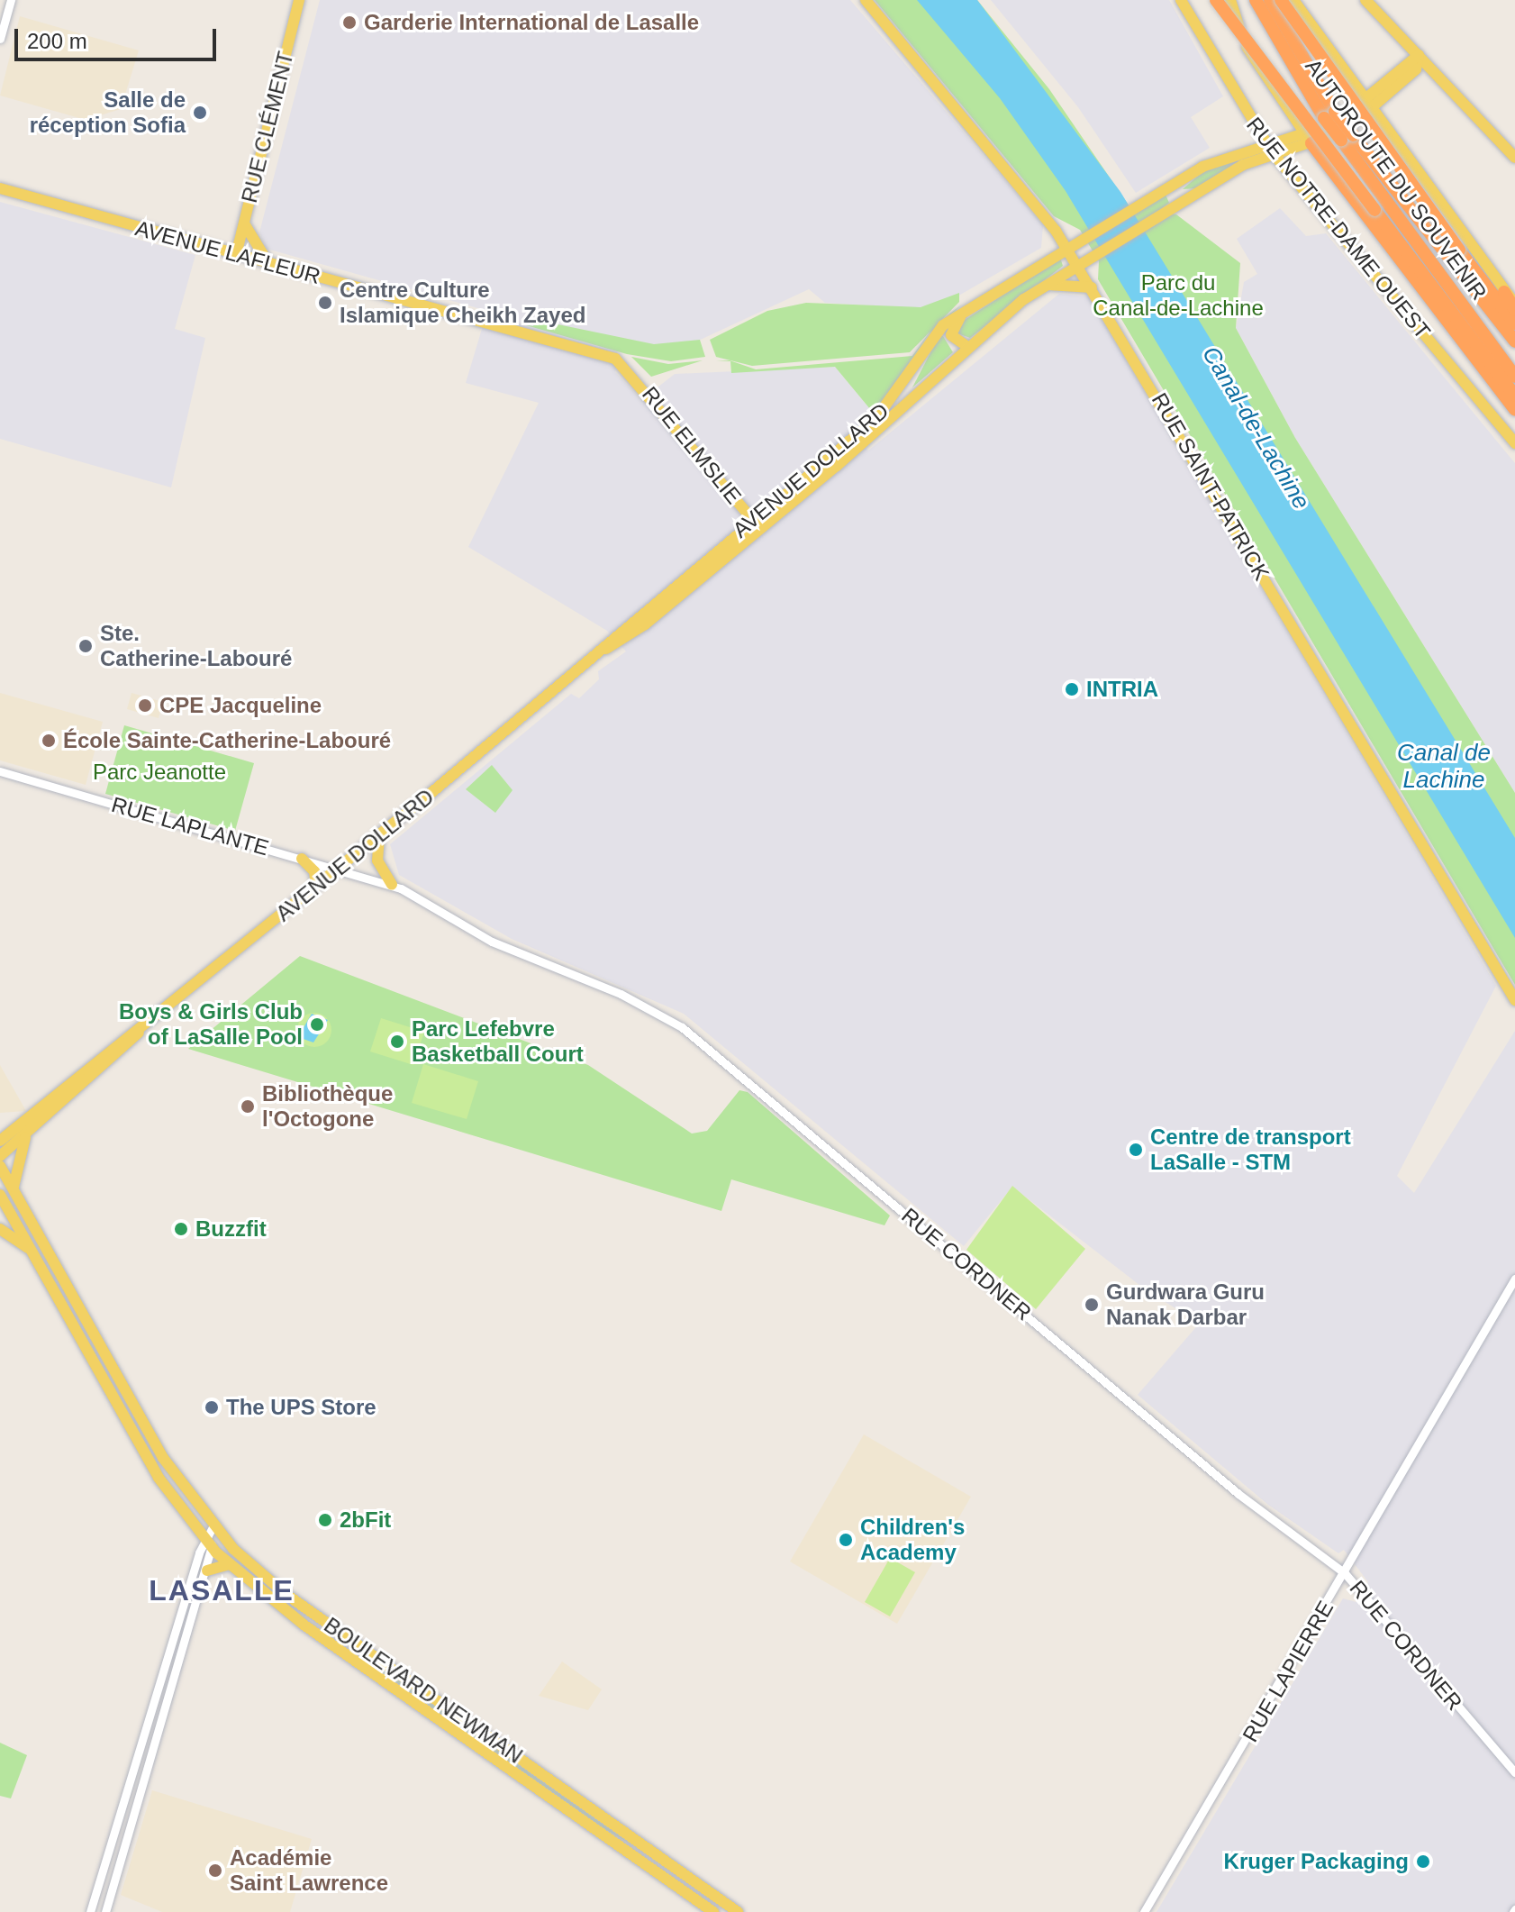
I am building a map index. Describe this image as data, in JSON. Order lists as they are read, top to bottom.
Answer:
{
  "streets": {
    "highway": ["AUTOROUTE DU SOUVENIR"],
    "main road": [
      "RUE CLÉMENT",
      "RUE NOTRE-DAME OUEST",
      "AVENUE LAFLEUR",
      "RUE ELMSLIE",
      "AVENUE DOLLARD",
      "RUE SAINT-PATRICK",
      "BOULEVARD NEWMAN"
    ],
    "street": ["RUE LAPLANTE", "RUE CORDNER", "RUE LAPIERRE"]
  },
  "crossings": [
    ["RUE CLÉMENT", "AVENUE LAFLEUR"],
    ["RUE NOTRE-DAME OUEST", "AVENUE DOLLARD"],
    ["AVENUE LAFLEUR", "RUE ELMSLIE"],
    ["RUE ELMSLIE", "AVENUE DOLLARD"],
    ["AVENUE DOLLARD", "RUE SAINT-PATRICK"],
    ["AVENUE DOLLARD", "RUE LAPLANTE"],
    ["AVENUE DOLLARD", "RUE CORDNER"],
    ["RUE LAPLANTE", "RUE CORDNER"],
    ["RUE CORDNER", "RUE LAPIERRE"]
  ],
  "districts": ["LASALLE"],
  "water": ["Canal-de-Lachine", "Canal de Lachine"],
  "parks": ["Parc du Canal-de-Lachine", "Parc Jeanotte"],
  "places": [
    "Garderie International de Lasalle",
    "Salle de réception Sofia",
    "Centre Culture Islamique Cheikh Zayed",
    "Ste. Catherine-Labouré",
    "INTRIA",
    "CPE Jacqueline",
    "École Sainte-Catherine-Labouré",
    "Boys & Girls Club of LaSalle Pool",
    "Parc Lefebvre Basketball Court",
    "Bibliothèque l'Octogone",
    "Centre de transport LaSalle - STM",
    "Buzzfit",
    "Gurdwara Guru Nanak Darbar",
    "The UPS Store",
    "2bFit",
    "Children's Academy",
    "Kruger Packaging",
    "Académie Saint Lawrence"
  ],
  "scale_bar": "200 m"
}
